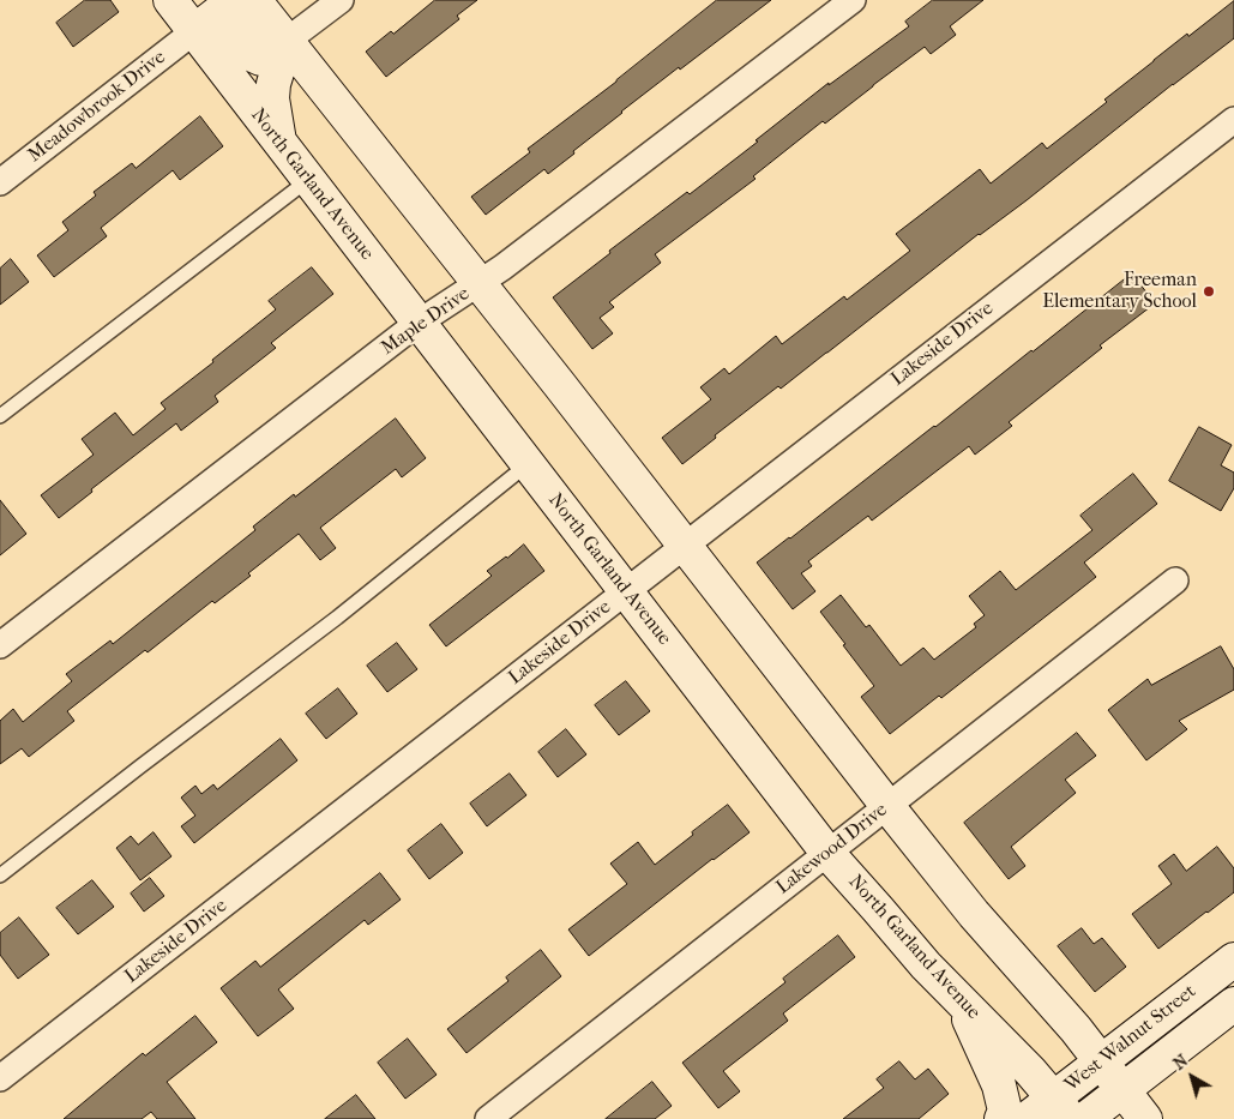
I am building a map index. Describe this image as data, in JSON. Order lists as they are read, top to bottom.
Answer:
{
  "streets": {
    "main road": ["North Garland Avenue", "West Walnut Street"],
    "street": [
      "Meadowbrook Drive",
      "Maple Drive",
      "Lakeside Drive",
      "Lakewood Drive"
    ]
  },
  "crossings": [
    ["Meadowbrook Drive", "North Garland Avenue"],
    ["North Garland Avenue", "Maple Drive"],
    ["North Garland Avenue", "Lakeside Drive"],
    ["North Garland Avenue", "Lakewood Drive"],
    ["North Garland Avenue", "West Walnut Street"]
  ],
  "places": ["Freeman Elementary School"],
  "north": "top left"
}
